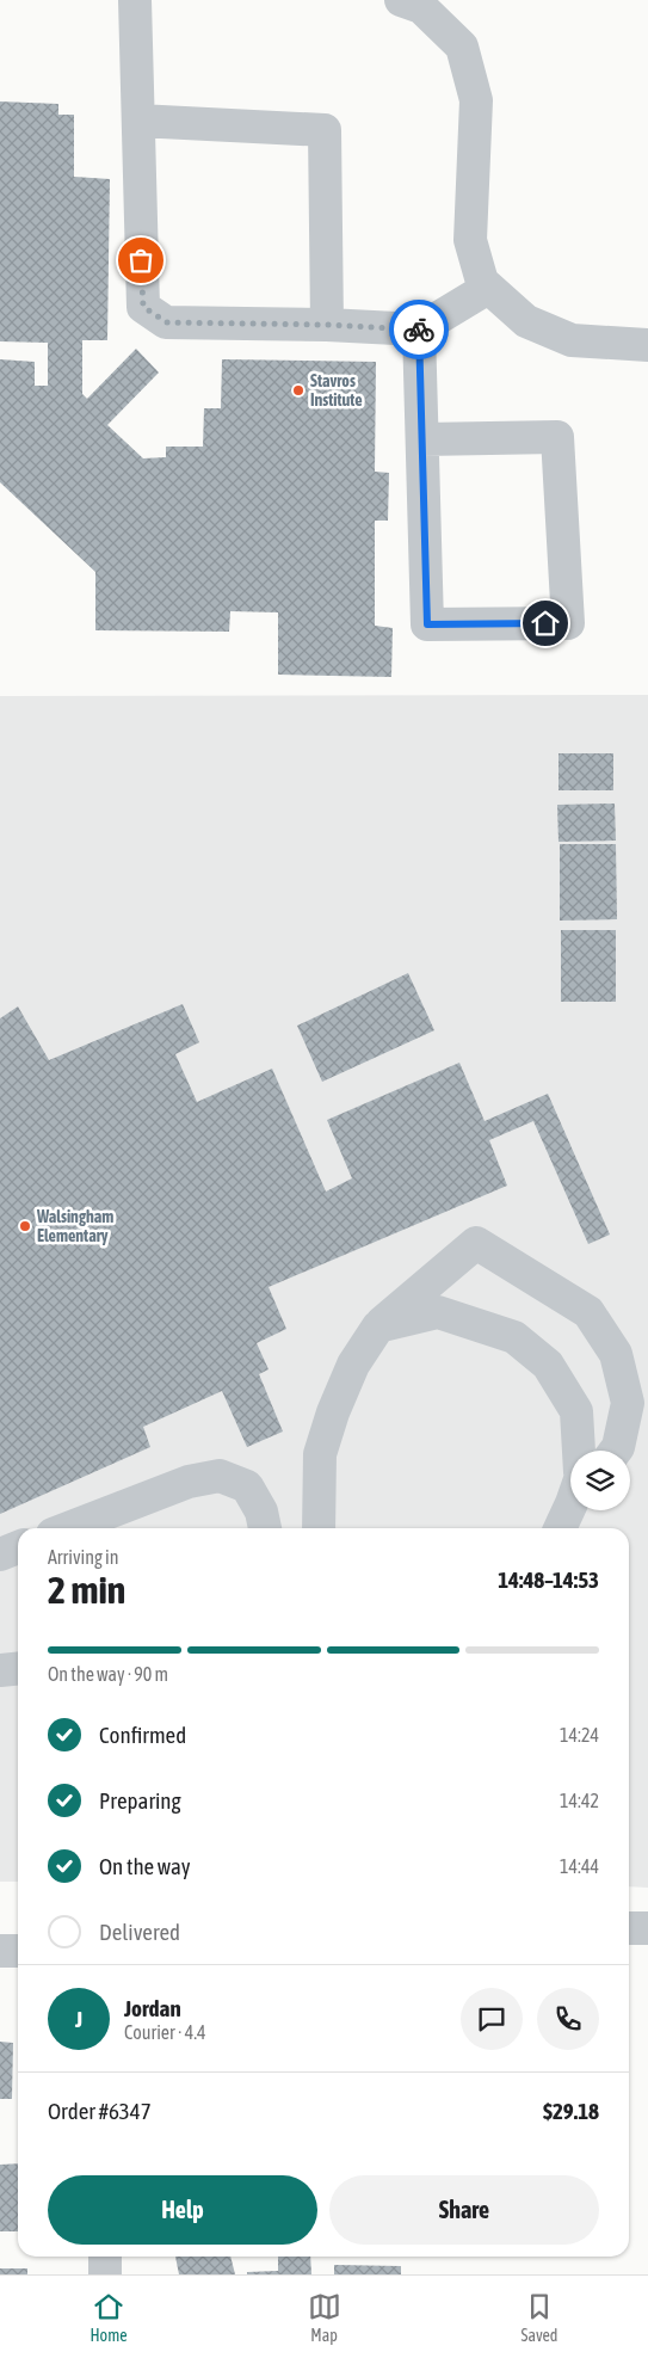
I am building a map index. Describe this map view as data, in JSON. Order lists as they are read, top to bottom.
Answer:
{
  "places": ["Stavros Institute", "Walsingham Elementary"],
  "page": {
    "heading": ["2 min", "Arriving in", "14:48–14:53"],
    "panel": [
      "Jordan",
      "Courier · 4.4",
      "Order #6347",
      "$29.18"
    ],
    "bar": "On the way · 90 m",
    "list": [
      ["Confirmed", "14:24"],
      ["Preparing", "14:42"],
      ["On the way", "14:44"],
      "Delivered"
    ],
    "round": "J",
    "buttons": ["Help", "Share"],
    "tabs": ["Home", "Map", "Saved"]
  }
}
